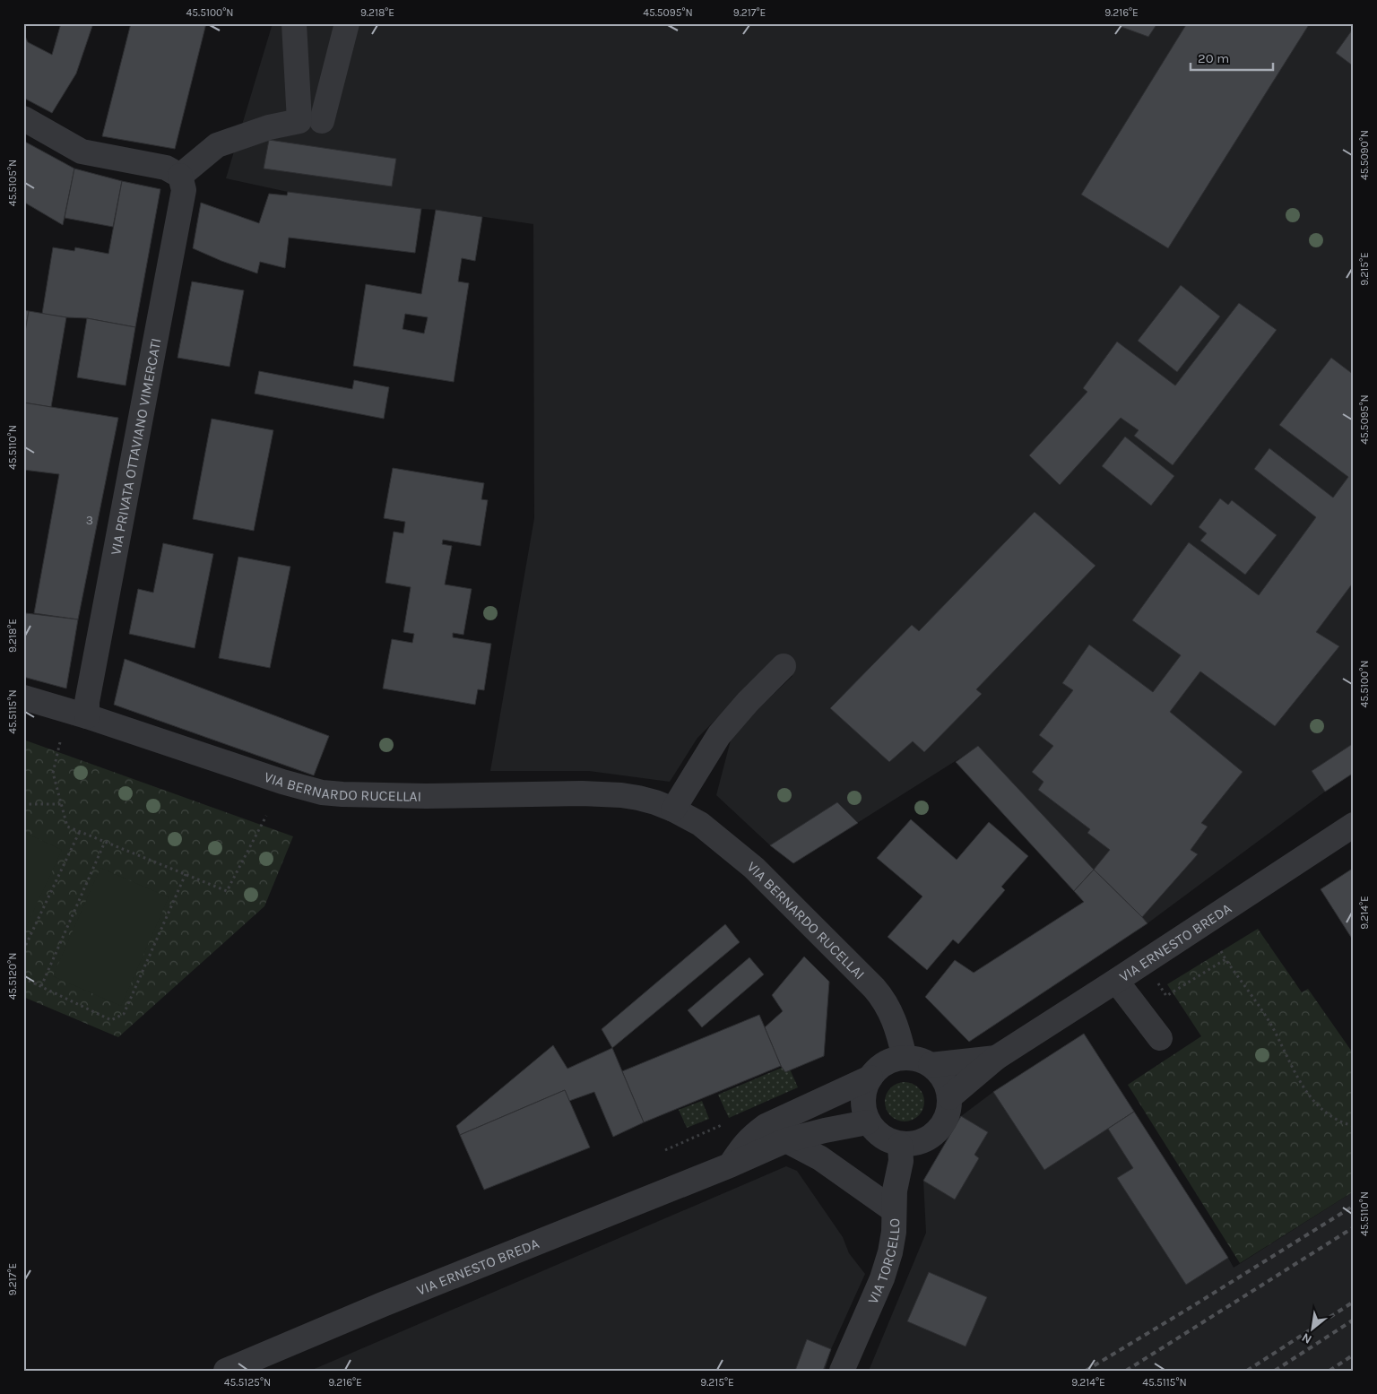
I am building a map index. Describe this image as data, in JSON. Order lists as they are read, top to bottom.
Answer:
{
  "streets": {
    "street": [
      "VIA PRIVATA OTTAVIANO VIMERCATI",
      "VIA BERNARDO RUCELLAI",
      "VIA ERNESTO BREDA",
      "VIA TORCELLO"
    ]
  },
  "crossings": [
    ["VIA PRIVATA OTTAVIANO VIMERCATI", "VIA BERNARDO RUCELLAI"],
    ["VIA BERNARDO RUCELLAI", "VIA ERNESTO BREDA"],
    ["VIA BERNARDO RUCELLAI", "VIA TORCELLO"],
    ["VIA ERNESTO BREDA", "VIA TORCELLO"]
  ],
  "house_numbers": ["3"],
  "scale_bar": "20 m",
  "north": "bottom left",
  "coordinates": [
    "45.5100°N",
    "9.218°E",
    "45.5095°N",
    "9.217°E",
    "9.216°E",
    "45.5090°N",
    "45.5105°N",
    "9.215°E",
    "45.5110°N",
    "45.5115°N",
    "9.214°E",
    "45.5120°N",
    "45.5125°N"
  ]
}
